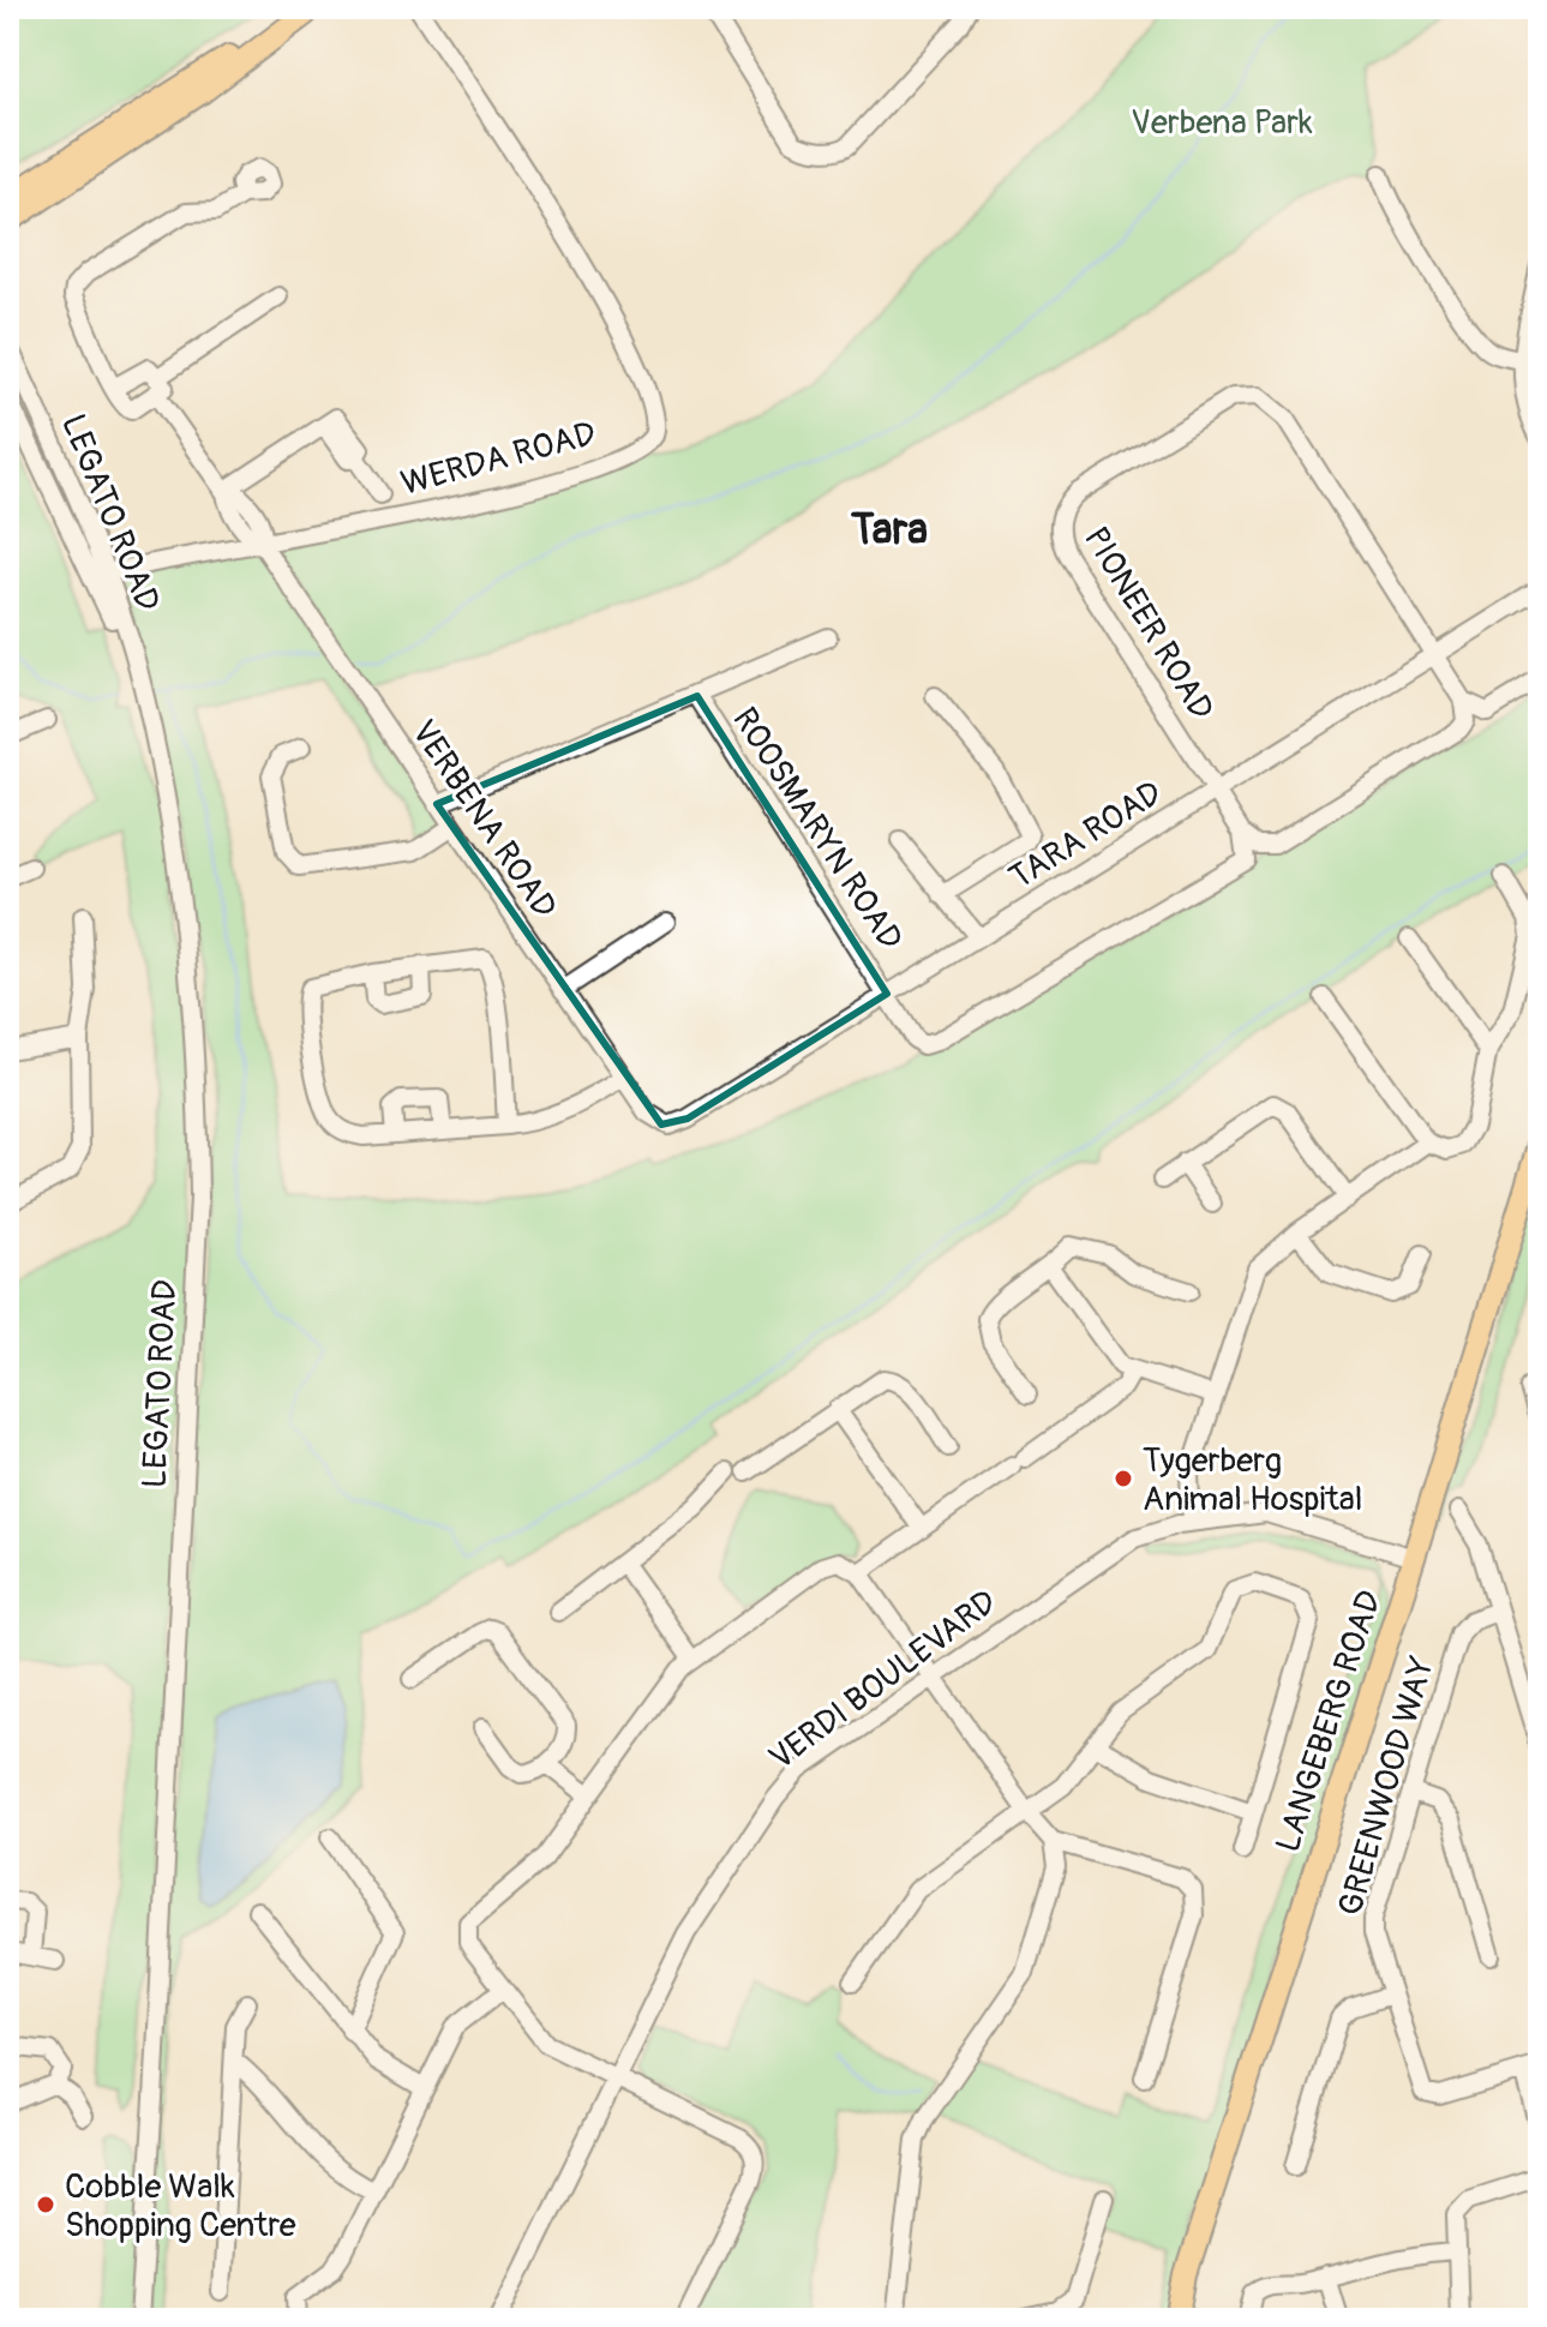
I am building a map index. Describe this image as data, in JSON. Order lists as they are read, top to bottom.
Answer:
{
  "streets": {
    "main road": ["LANGEBERG ROAD"],
    "street": [
      "WERDA ROAD",
      "LEGATO ROAD",
      "PIONEER ROAD",
      "VERBENA ROAD",
      "ROOSMARYN ROAD",
      "TARA ROAD",
      "VERDI BOULEVARD",
      "GREENWOOD WAY"
    ]
  },
  "crossings": [
    ["WERDA ROAD", "LEGATO ROAD"],
    ["WERDA ROAD", "VERBENA ROAD"],
    ["PIONEER ROAD", "ROOSMARYN ROAD"],
    ["PIONEER ROAD", "TARA ROAD"],
    ["VERBENA ROAD", "TARA ROAD"],
    ["ROOSMARYN ROAD", "TARA ROAD"],
    ["VERDI BOULEVARD", "LANGEBERG ROAD"]
  ],
  "districts": ["Tara"],
  "parks": ["Verbena Park"],
  "places": ["Tygerberg Animal Hospital", "Cobble Walk Shopping Centre"]
}
